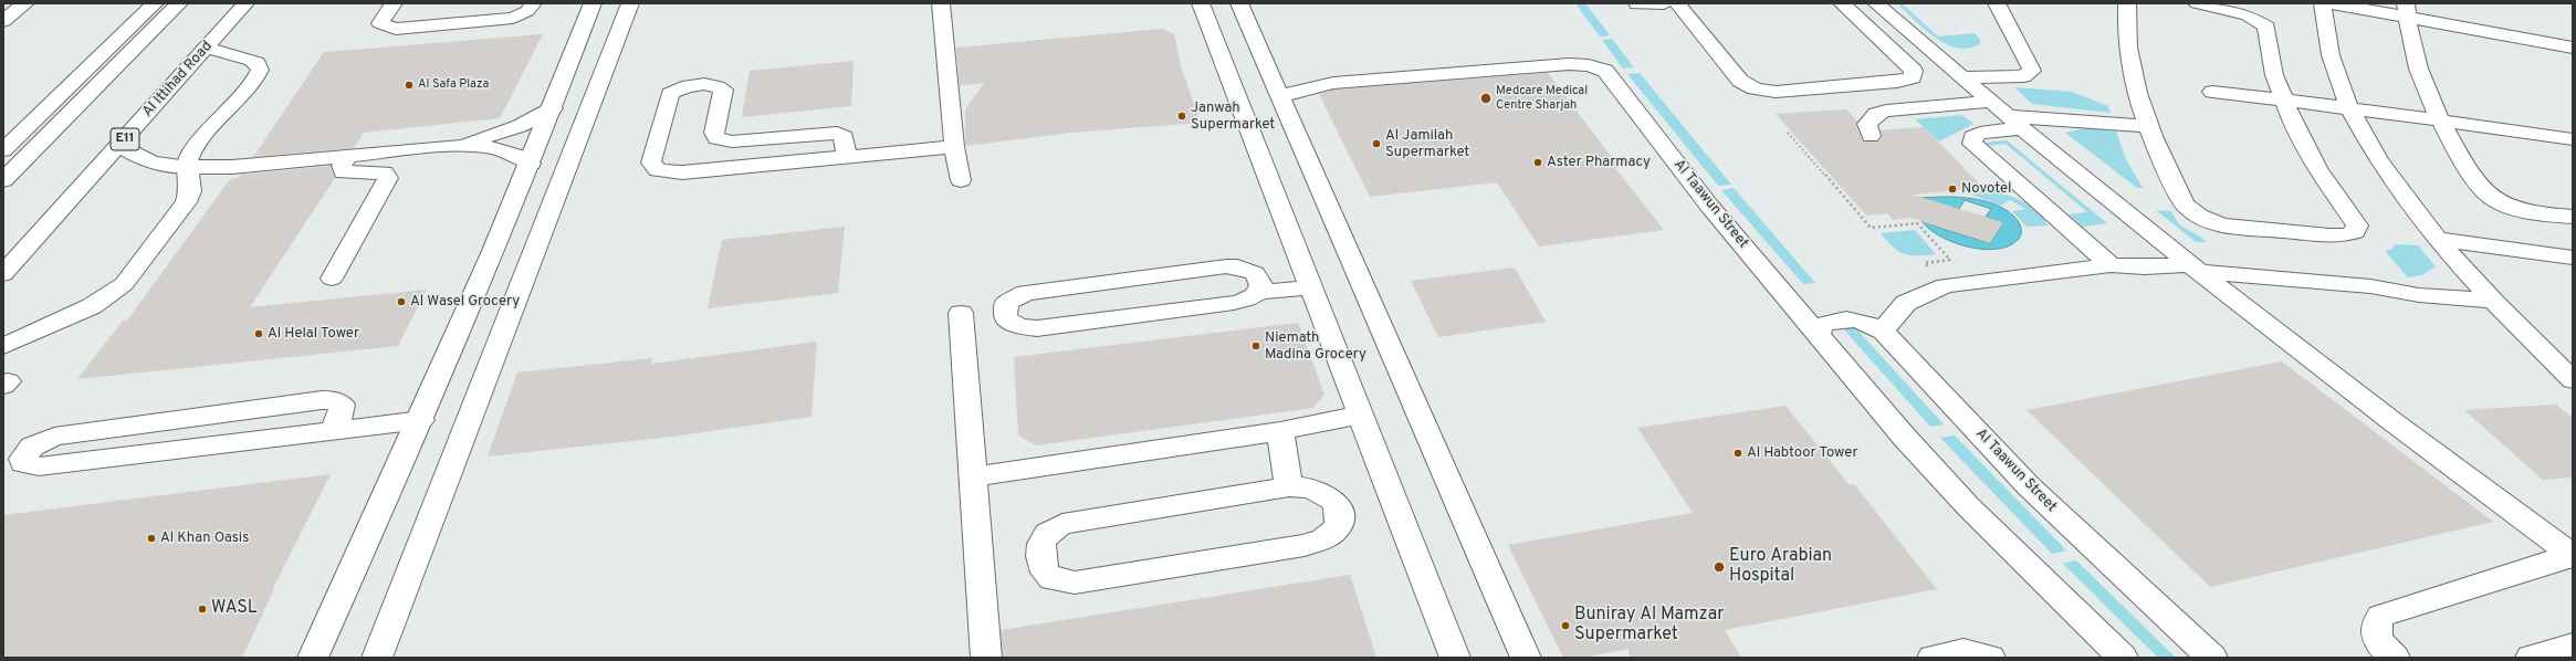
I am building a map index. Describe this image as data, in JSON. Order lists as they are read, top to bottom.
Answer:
{
  "streets": {
    "main road": ["Al Ittihad Road", "E11", "Al Taawun Street"]
  },
  "places": [
    "Al Safa Plaza",
    "Medcare Medical Centre Sharjah",
    "Janwah Supermarket",
    "Al Jamilah Supermarket",
    "Aster Pharmacy",
    "Novotel",
    "Al Wasel Grocery",
    "Al Helal Tower",
    "Niemath Madina Grocery",
    "Al Habtoor Tower",
    "Al Khan Oasis",
    "Euro Arabian Hospital",
    "WASL",
    "Buniray Al Mamzar Supermarket"
  ]
}
